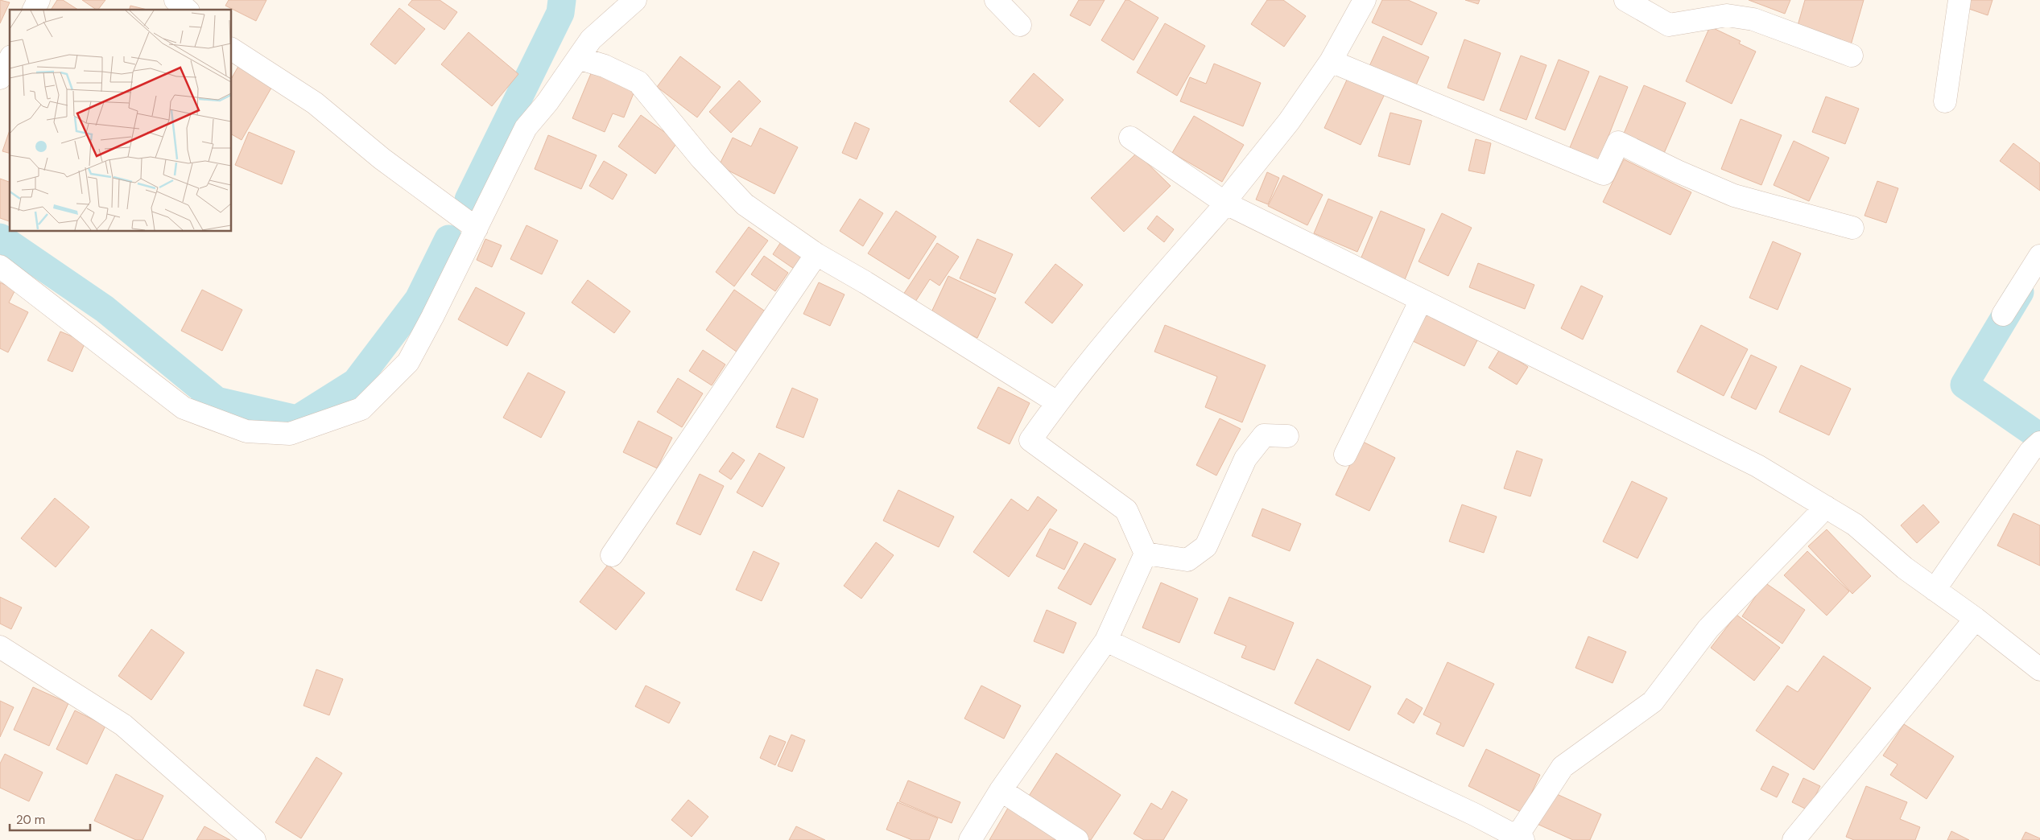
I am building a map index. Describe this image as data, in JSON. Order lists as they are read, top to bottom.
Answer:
{
  "scale_bar": "20 m"
}
